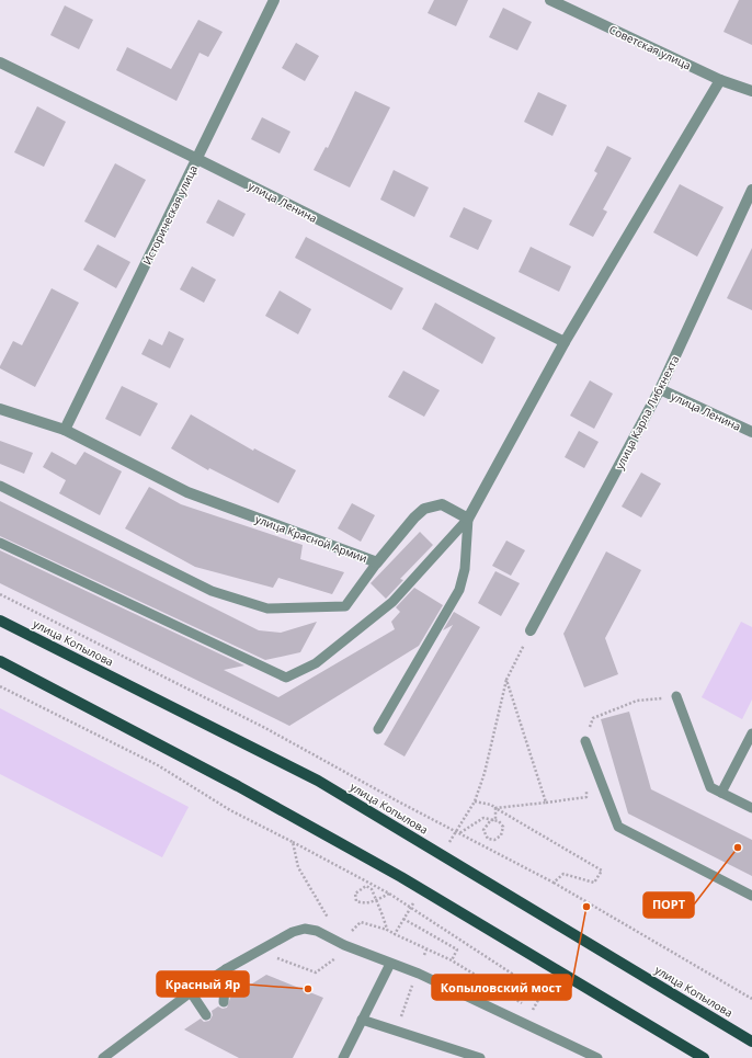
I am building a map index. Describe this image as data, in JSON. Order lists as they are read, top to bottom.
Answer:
{
  "streets": {
    "main road": ["улица Копылова"],
    "street": [
      "Советская улица",
      "улица Ленина",
      "Историческая улица",
      "улица Карла Либкнехта",
      "улица Красной Армии"
    ]
  },
  "crossings": [
    ["улица Ленина", "Историческая улица"],
    ["улица Ленина", "улица Карла Либкнехта"],
    ["Историческая улица", "улица Красной Армии"]
  ],
  "places": ["ПОРТ", "Копыловский мост", "Красный Яр"]
}
